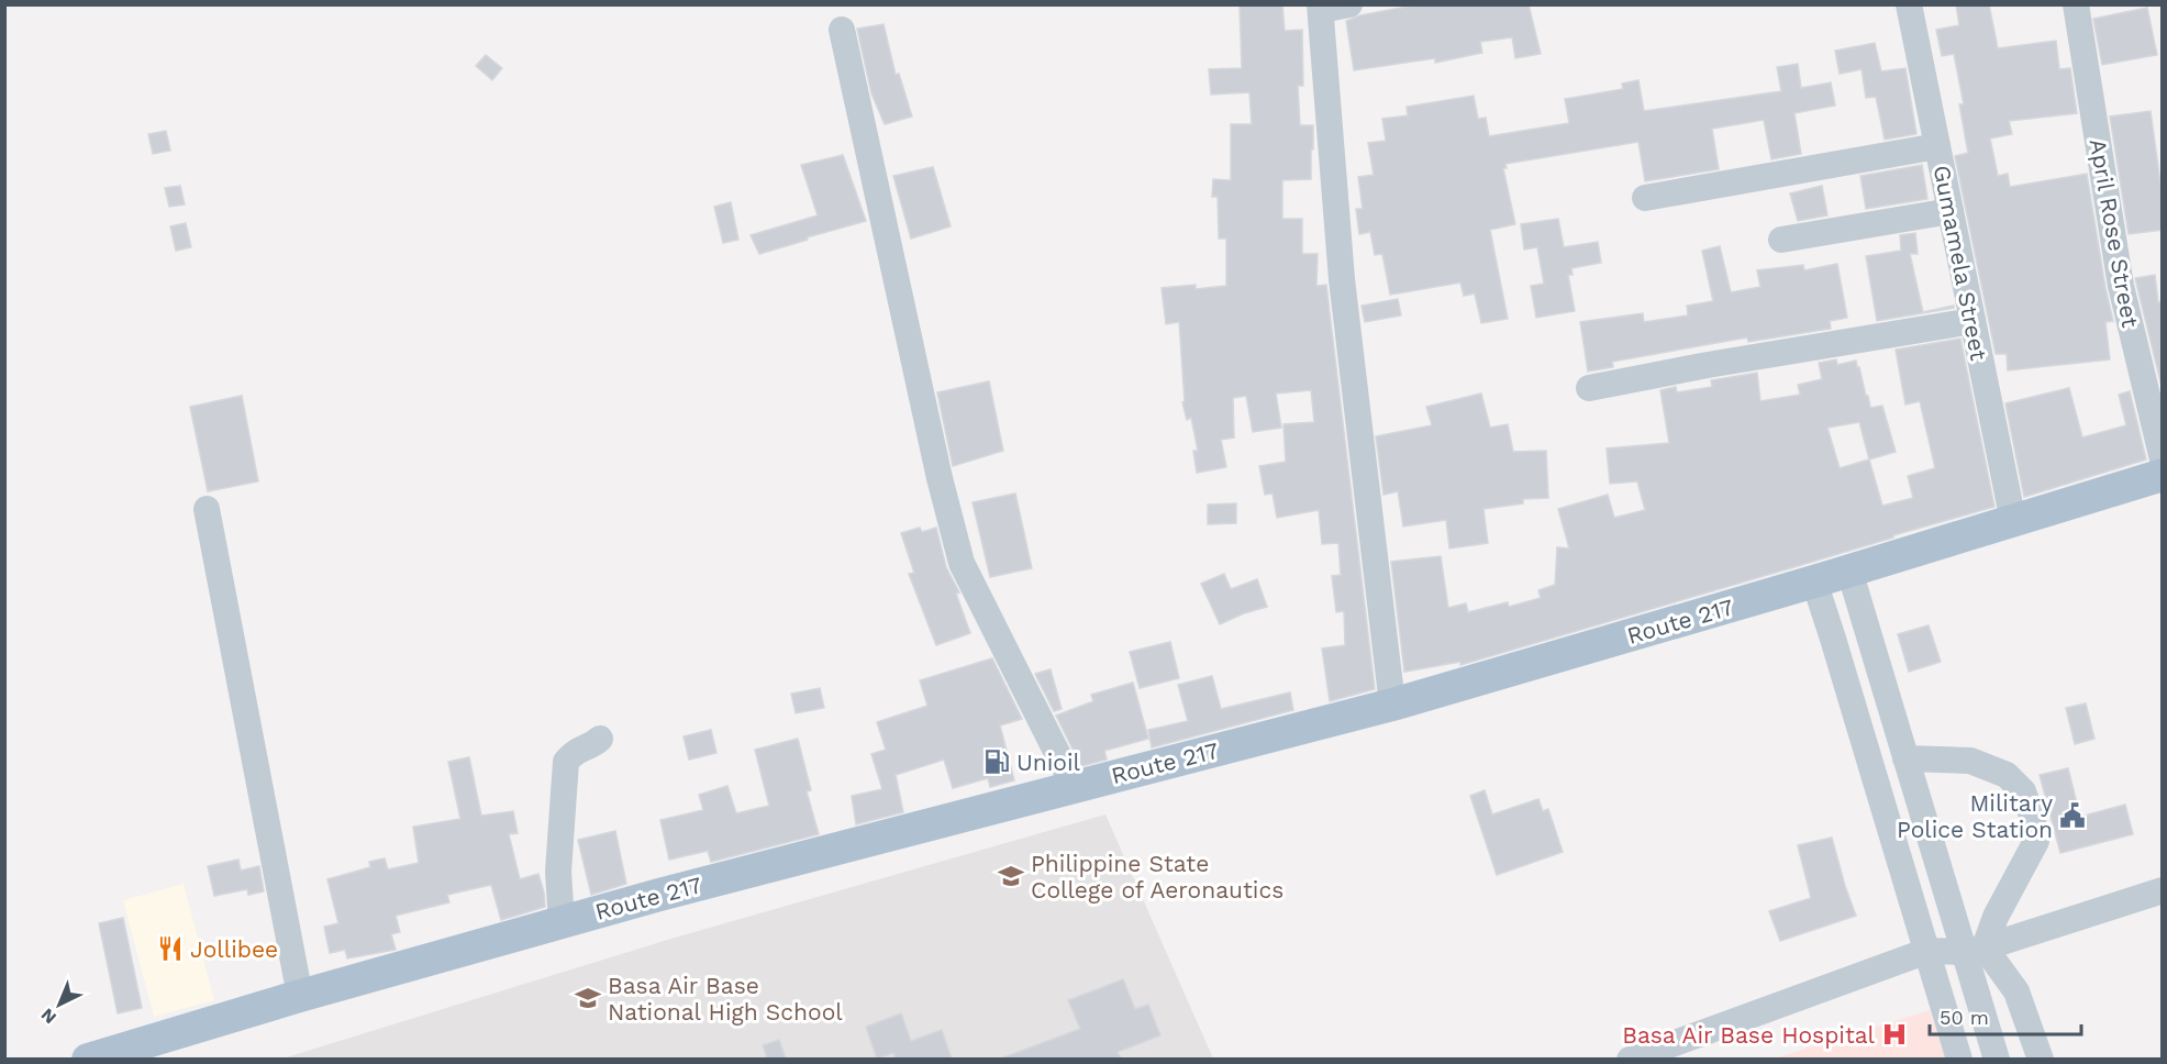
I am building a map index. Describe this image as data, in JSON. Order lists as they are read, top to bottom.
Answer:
{
  "streets": {
    "main road": ["Route 217"],
    "street": ["April Rose Street", "Gumamela Street"]
  },
  "crossings": [
    ["Gumamela Street", "Route 217"]
  ],
  "places": {
    "fuel station": ["Unioil"],
    "public building": ["Military Police Station"],
    "school or university": ["Philippine State College of Aeronautics", "Basa Air Base National High School"],
    "restaurant": ["Jollibee"],
    "hospital": ["Basa Air Base Hospital"]
  },
  "scale_bar": "50 m",
  "north": "bottom left"
}
